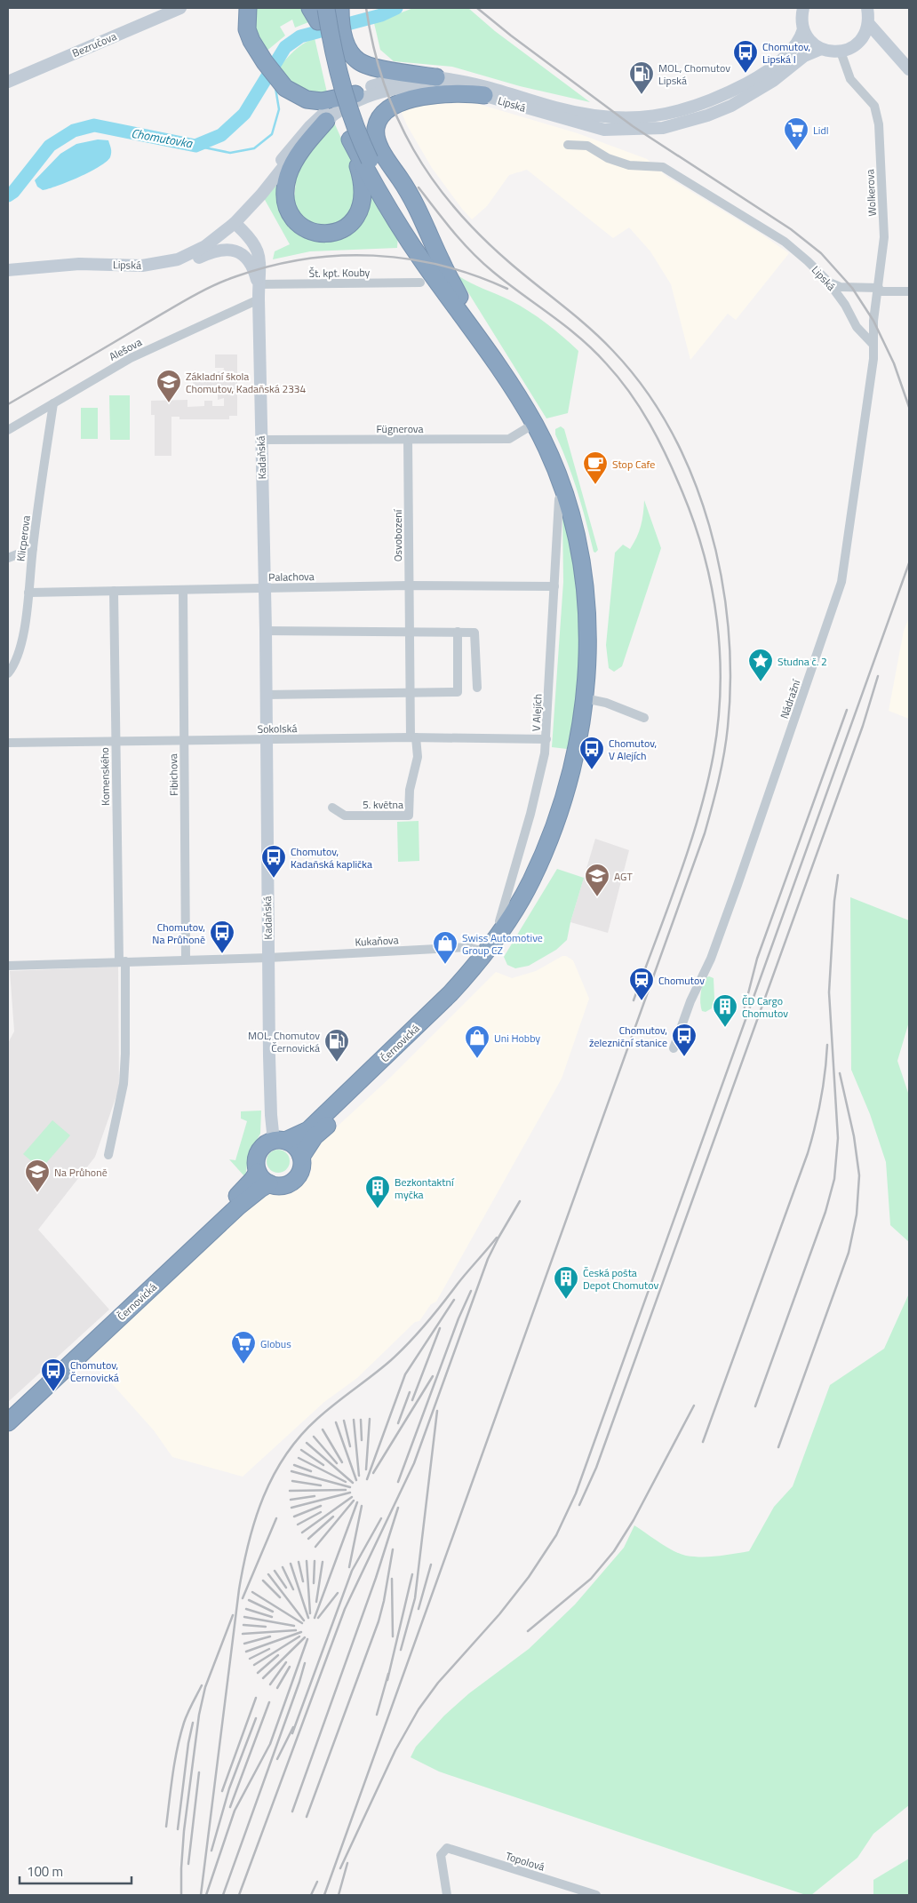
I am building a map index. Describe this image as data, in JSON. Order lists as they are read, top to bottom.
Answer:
{
  "streets": {
    "highway": ["Černovická"],
    "street": [
      "Bezručova",
      "Lipská",
      "Wolkerova",
      "Št. kpt. Kouby",
      "Alešova",
      "Fügnerova",
      "Kadaňská",
      "Osvobození",
      "Klicperova",
      "Palachova",
      "Nádražní",
      "V Alejích",
      "Sokolská",
      "Fibichova",
      "Komenského",
      "5. května",
      "Kukaňova",
      "Topolová"
    ]
  },
  "crossings": [
    ["Lipská", "Wolkerova"],
    ["Lipská", "Kadaňská"],
    ["Lipská", "Nádražní"],
    ["Wolkerova", "Nádražní"],
    ["Št. kpt. Kouby", "Kadaňská"],
    ["Alešova", "Kadaňská"],
    ["Alešova", "Klicperova"],
    ["Fügnerova", "Kadaňská"],
    ["Fügnerova", "Osvobození"],
    ["Kadaňská", "Palachova"],
    ["Kadaňská", "Sokolská"],
    ["Kadaňská", "Kukaňova"],
    ["Kadaňská", "Černovická"],
    ["Osvobození", "Palachova"],
    ["Osvobození", "Sokolská"],
    ["Osvobození", "5. května"],
    ["Klicperova", "Palachova"],
    ["Palachova", "V Alejích"],
    ["Palachova", "Fibichova"],
    ["Palachova", "Komenského"],
    ["V Alejích", "Sokolská"],
    ["Sokolská", "Fibichova"],
    ["Sokolská", "Komenského"],
    ["Sokolská", "5. května"],
    ["Kukaňova", "Černovická"]
  ],
  "water": ["Chomutovka"],
  "places": {
    "bus stop": [
      "Chomutov, Lipská I",
      "Chomutov, V Alejích",
      "Chomutov, Kadaňská kaplička",
      "Chomutov, Na Průhoně",
      "Chomutov, železniční stanice",
      "Chomutov, Černovická"
    ],
    "fuel station": ["MOL, Chomutov Lipská", "MOL, Chomutov Černovická"],
    "supermarket": ["Lidl", "Globus"],
    "school or university": ["Základní škola Chomutov, Kadaňská 2334", "AGT", "Na Průhoně"],
    "cafe": ["Stop Cafe"],
    "place": ["Studna č. 2"],
    "shop": ["Swiss Automotive Group CZ", "Uni Hobby"],
    "station": ["Chomutov"],
    "building": ["ČD Cargo Chomutov", "Bezkontaktní myčka", "Česká pošta Depot Chomutov"]
  },
  "scale_bar": "100 m"
}
